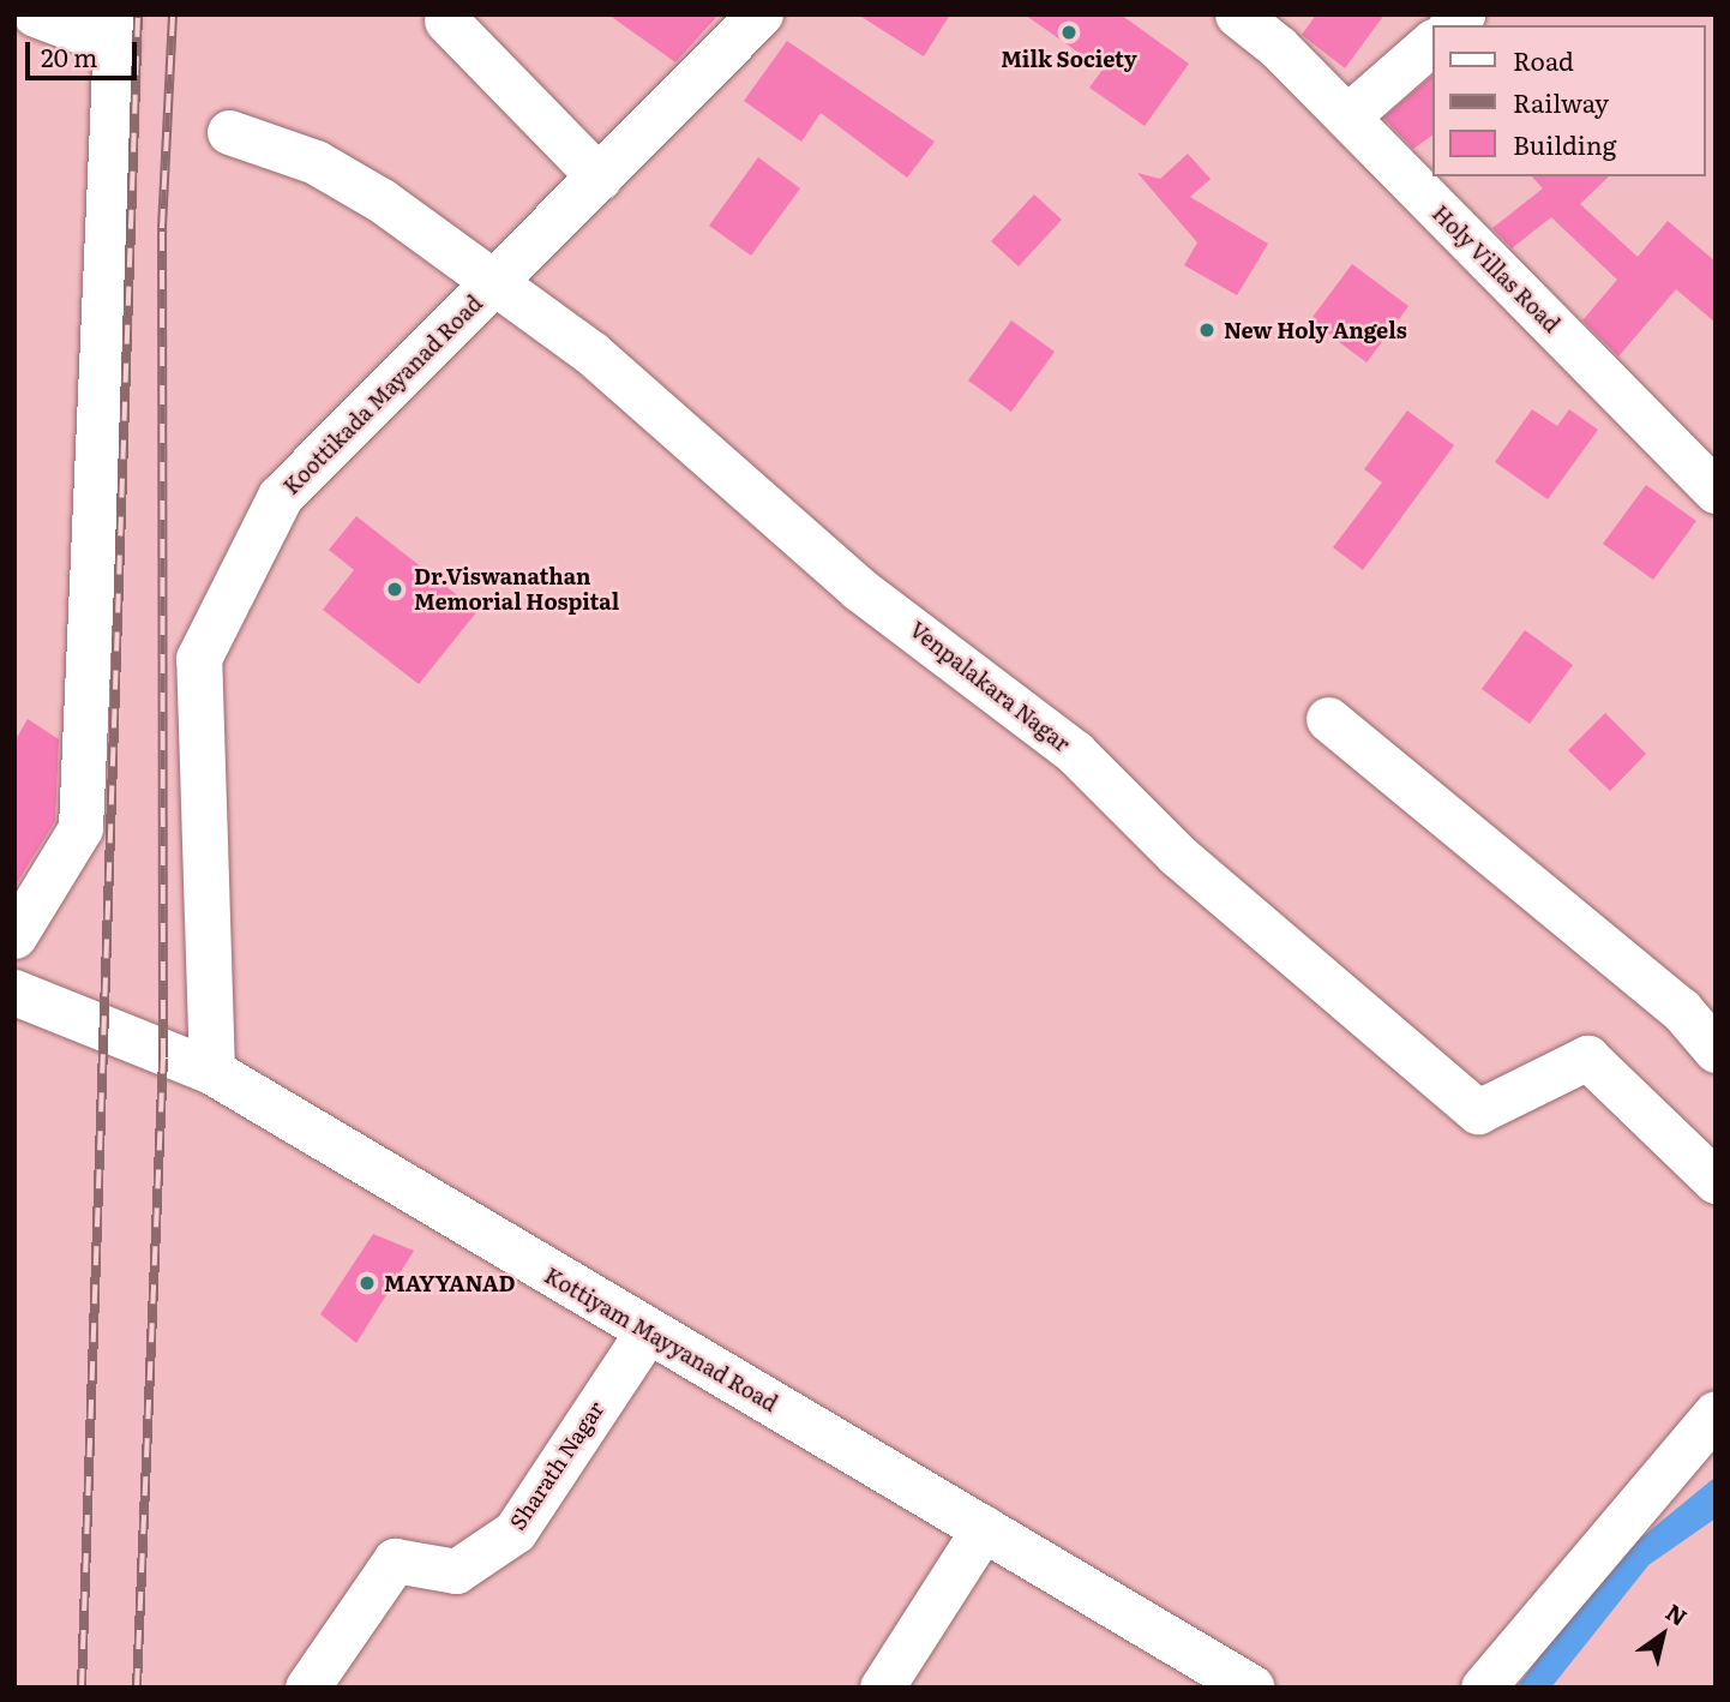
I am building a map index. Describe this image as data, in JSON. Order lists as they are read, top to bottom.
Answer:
{
  "streets": {
    "main road": ["Koottikada Mayanad Road", "Kottiyam Mayyanad Road"],
    "street": ["Holy Villas Road", "Venpalakara Nagar", "Sharath Nagar"]
  },
  "crossings": [
    ["Koottikada Mayanad Road", "Venpalakara Nagar"],
    ["Koottikada Mayanad Road", "Kottiyam Mayyanad Road"],
    ["Kottiyam Mayyanad Road", "Sharath Nagar"]
  ],
  "places": [
    "Milk Society",
    "New Holy Angels",
    "Dr.Viswanathan Memorial Hospital",
    "MAYYANAD"
  ],
  "legend": ["Road", "Railway", "Building"],
  "scale_bar": "20 m",
  "north": "top right"
}
